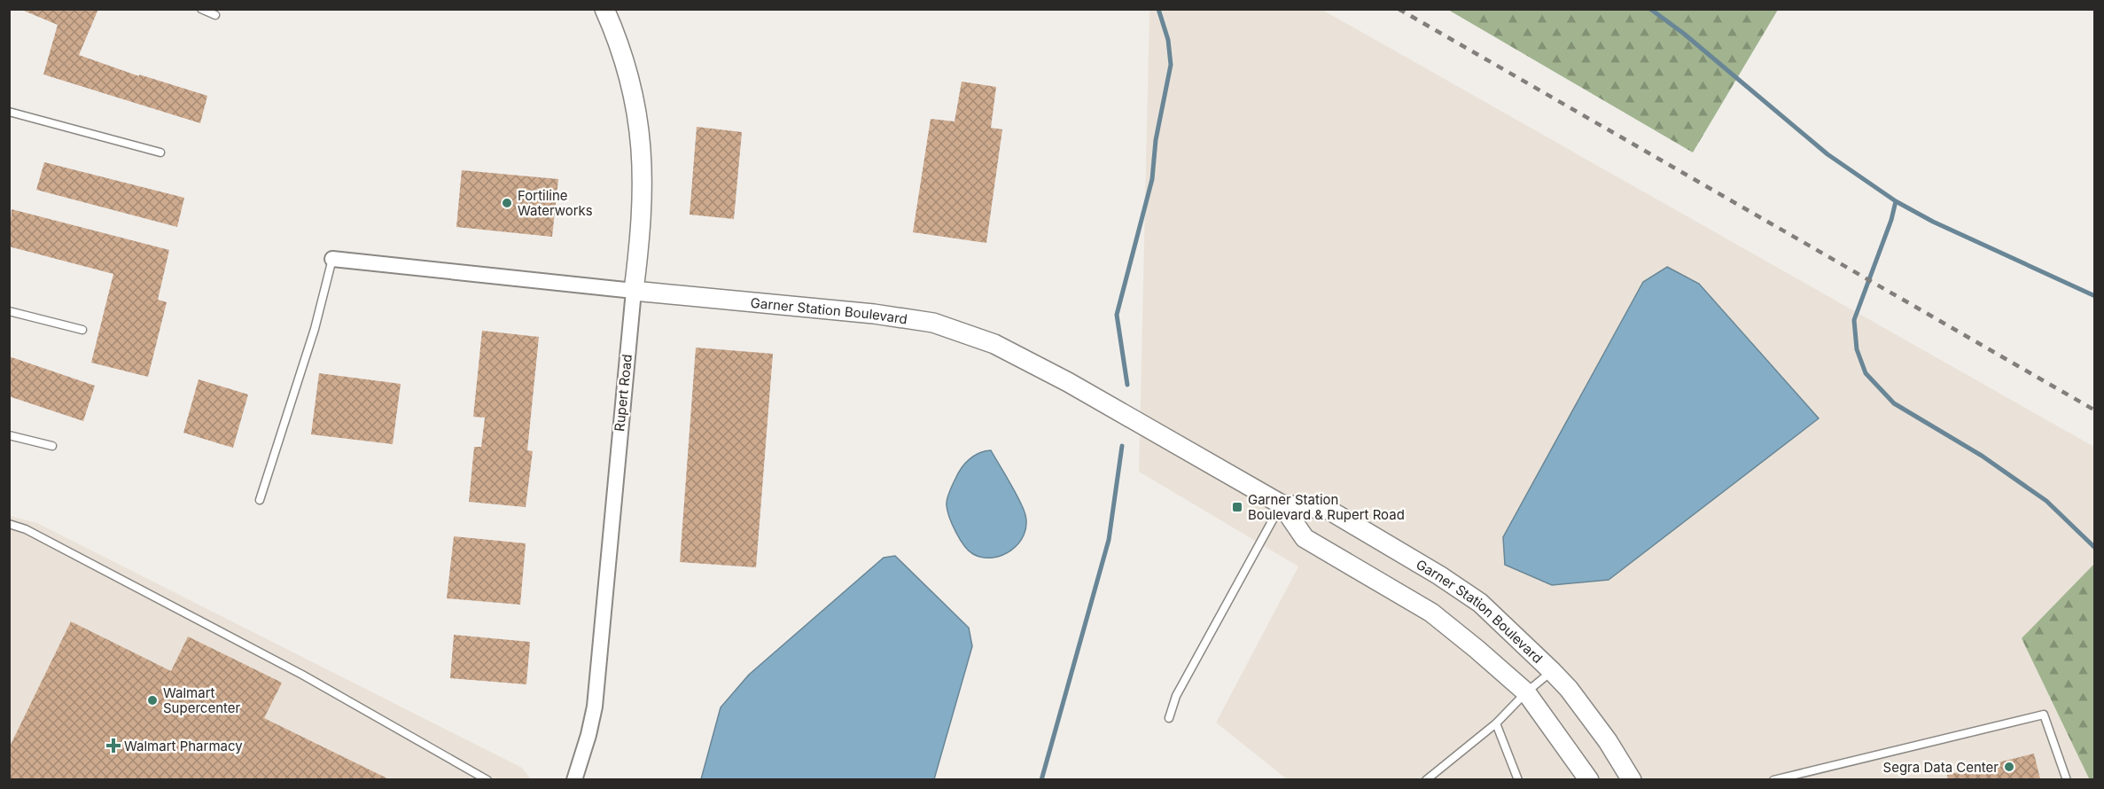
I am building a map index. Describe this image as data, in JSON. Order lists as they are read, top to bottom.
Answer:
{
  "streets": {
    "street": ["Garner Station Boulevard", "Rupert Road"]
  },
  "crossings": [
    ["Garner Station Boulevard", "Rupert Road"]
  ],
  "places": {
    "other": ["Fortiline Waterworks", "Walmart Supercenter", "Segra Data Center"],
    "transit": ["Garner Station Boulevard & Rupert Road"],
    "health": ["Walmart Pharmacy"]
  }
}
